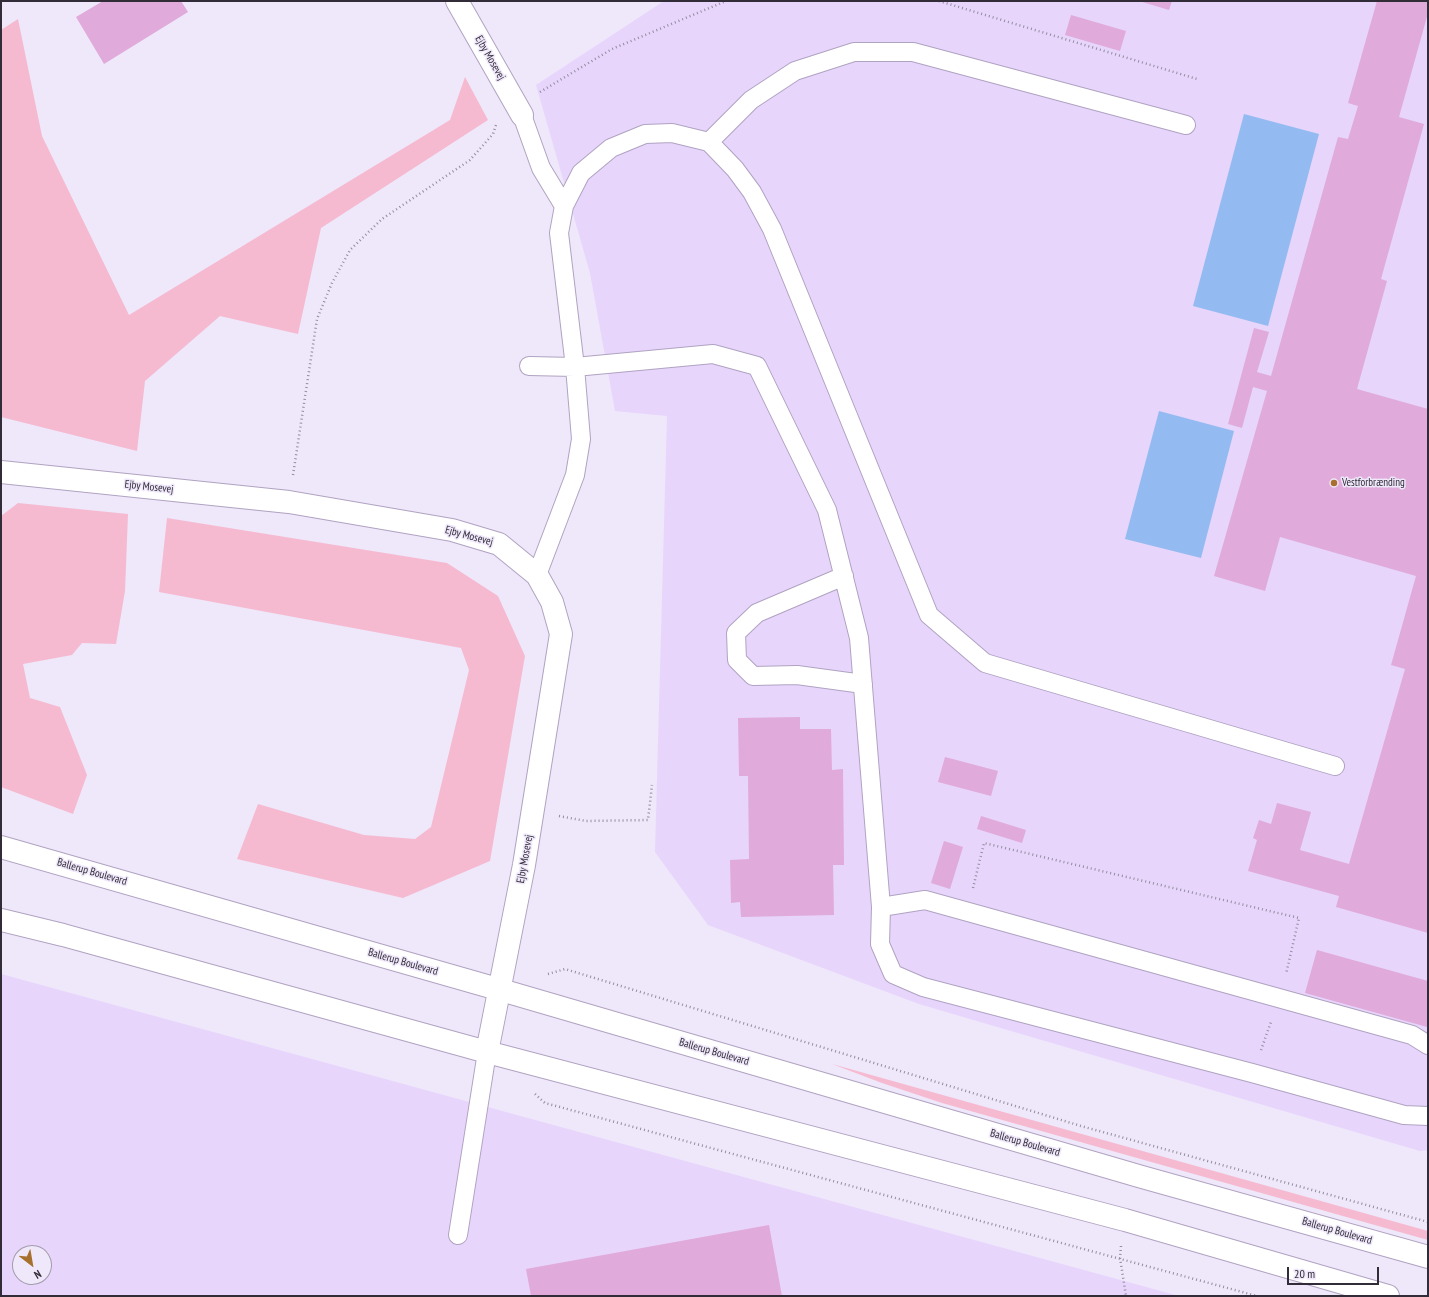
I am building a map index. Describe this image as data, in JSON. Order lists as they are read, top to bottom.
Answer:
{
  "streets": {
    "street": ["Ejby Mosevej", "Ballerup Boulevard"]
  },
  "crossings": [
    ["Ejby Mosevej", "Ballerup Boulevard"]
  ],
  "places": ["Vestforbrænding"],
  "scale_bar": "20 m",
  "north": "bottom right"
}
